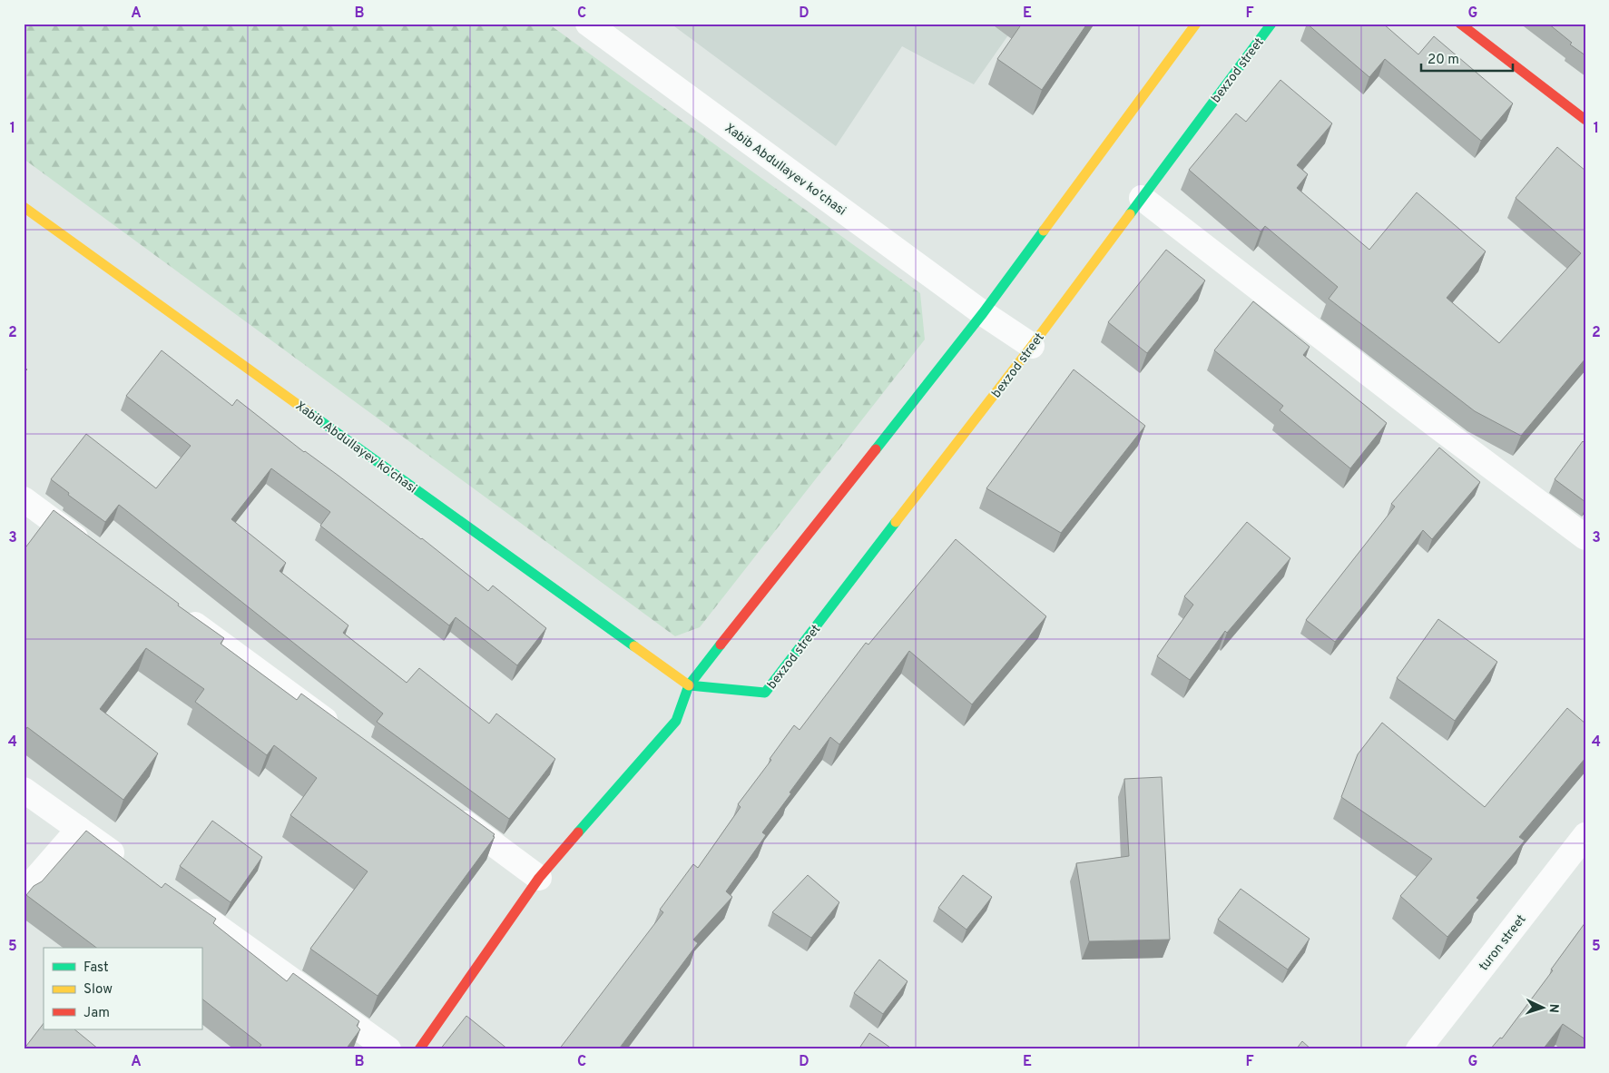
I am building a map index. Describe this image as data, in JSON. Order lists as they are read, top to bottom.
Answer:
{
  "streets": {
    "street": ["bexzod street", "Xabib Abdullayev ko'chasi", "turon street"]
  },
  "crossings": [
    ["bexzod street", "Xabib Abdullayev ko'chasi"]
  ],
  "legend": ["Fast", "Slow", "Jam"],
  "scale_bar": "20 m",
  "north": "right",
  "grid": {
    "columns": [
      "A",
      "B",
      "C",
      "D",
      "E",
      "F",
      "G"
    ],
    "rows": [
      "1",
      "2",
      "3",
      "4",
      "5"
    ]
  }
}
